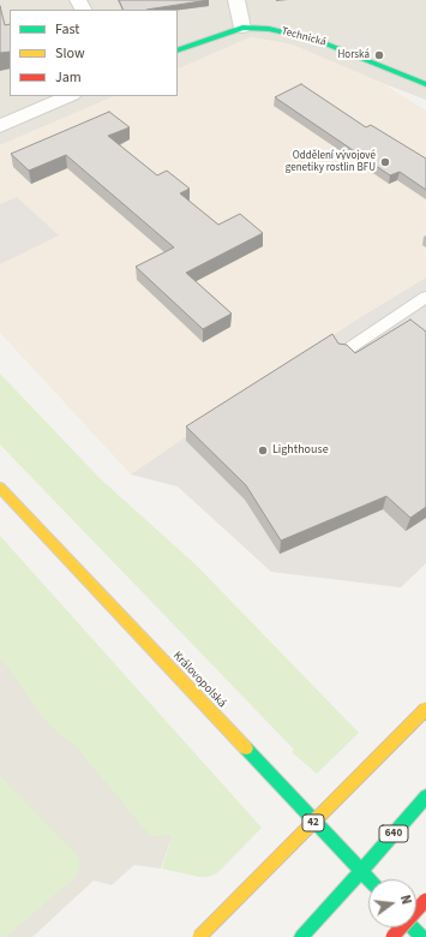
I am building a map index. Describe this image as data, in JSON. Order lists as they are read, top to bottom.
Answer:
{
  "streets": {
    "main road": [
      "Technická",
      "Královopolská",
      "42",
      "640"
    ]
  },
  "crossings": [
    ["Královopolská", "640"]
  ],
  "places": ["Horská", "Oddělení vývojové genetiky rostlin BFU", "Lighthouse"],
  "legend": ["Fast", "Slow", "Jam"],
  "north": "right"
}
